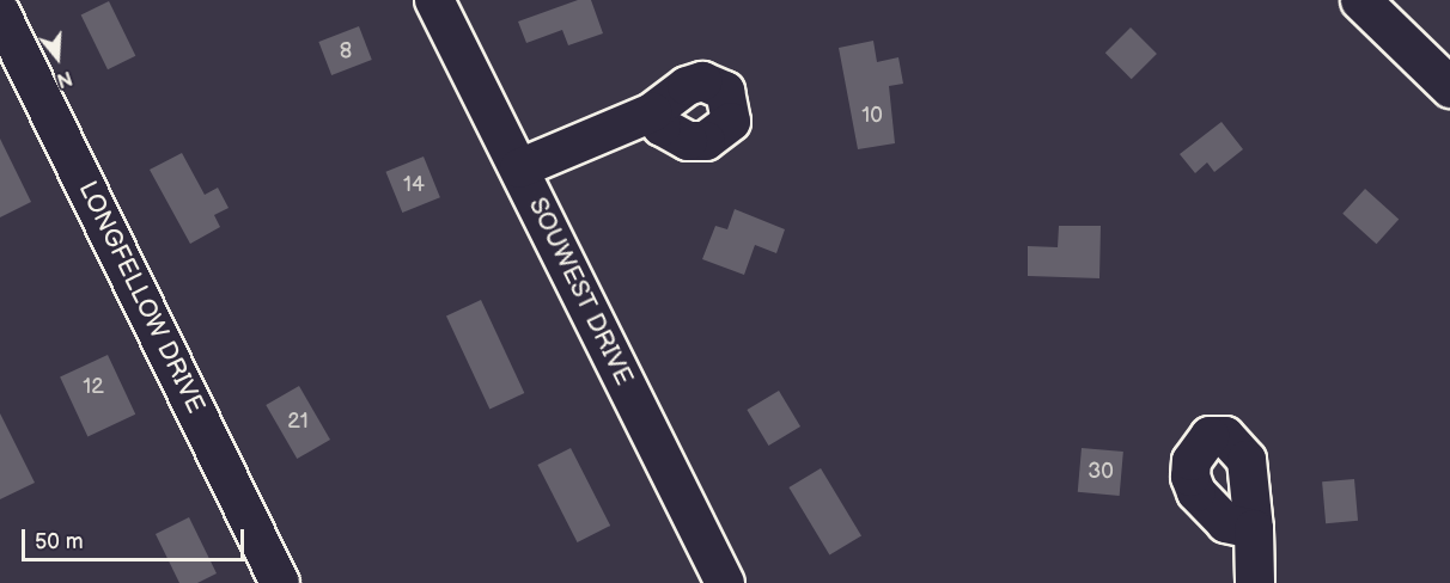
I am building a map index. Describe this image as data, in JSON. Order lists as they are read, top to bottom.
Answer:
{
  "streets": {
    "street": ["SOUWEST DRIVE", "LONGFELLOW DRIVE"]
  },
  "house_numbers": [
    "8",
    "10",
    "14",
    "12",
    "21",
    "30"
  ],
  "scale_bar": "50 m",
  "north": "bottom"
}
